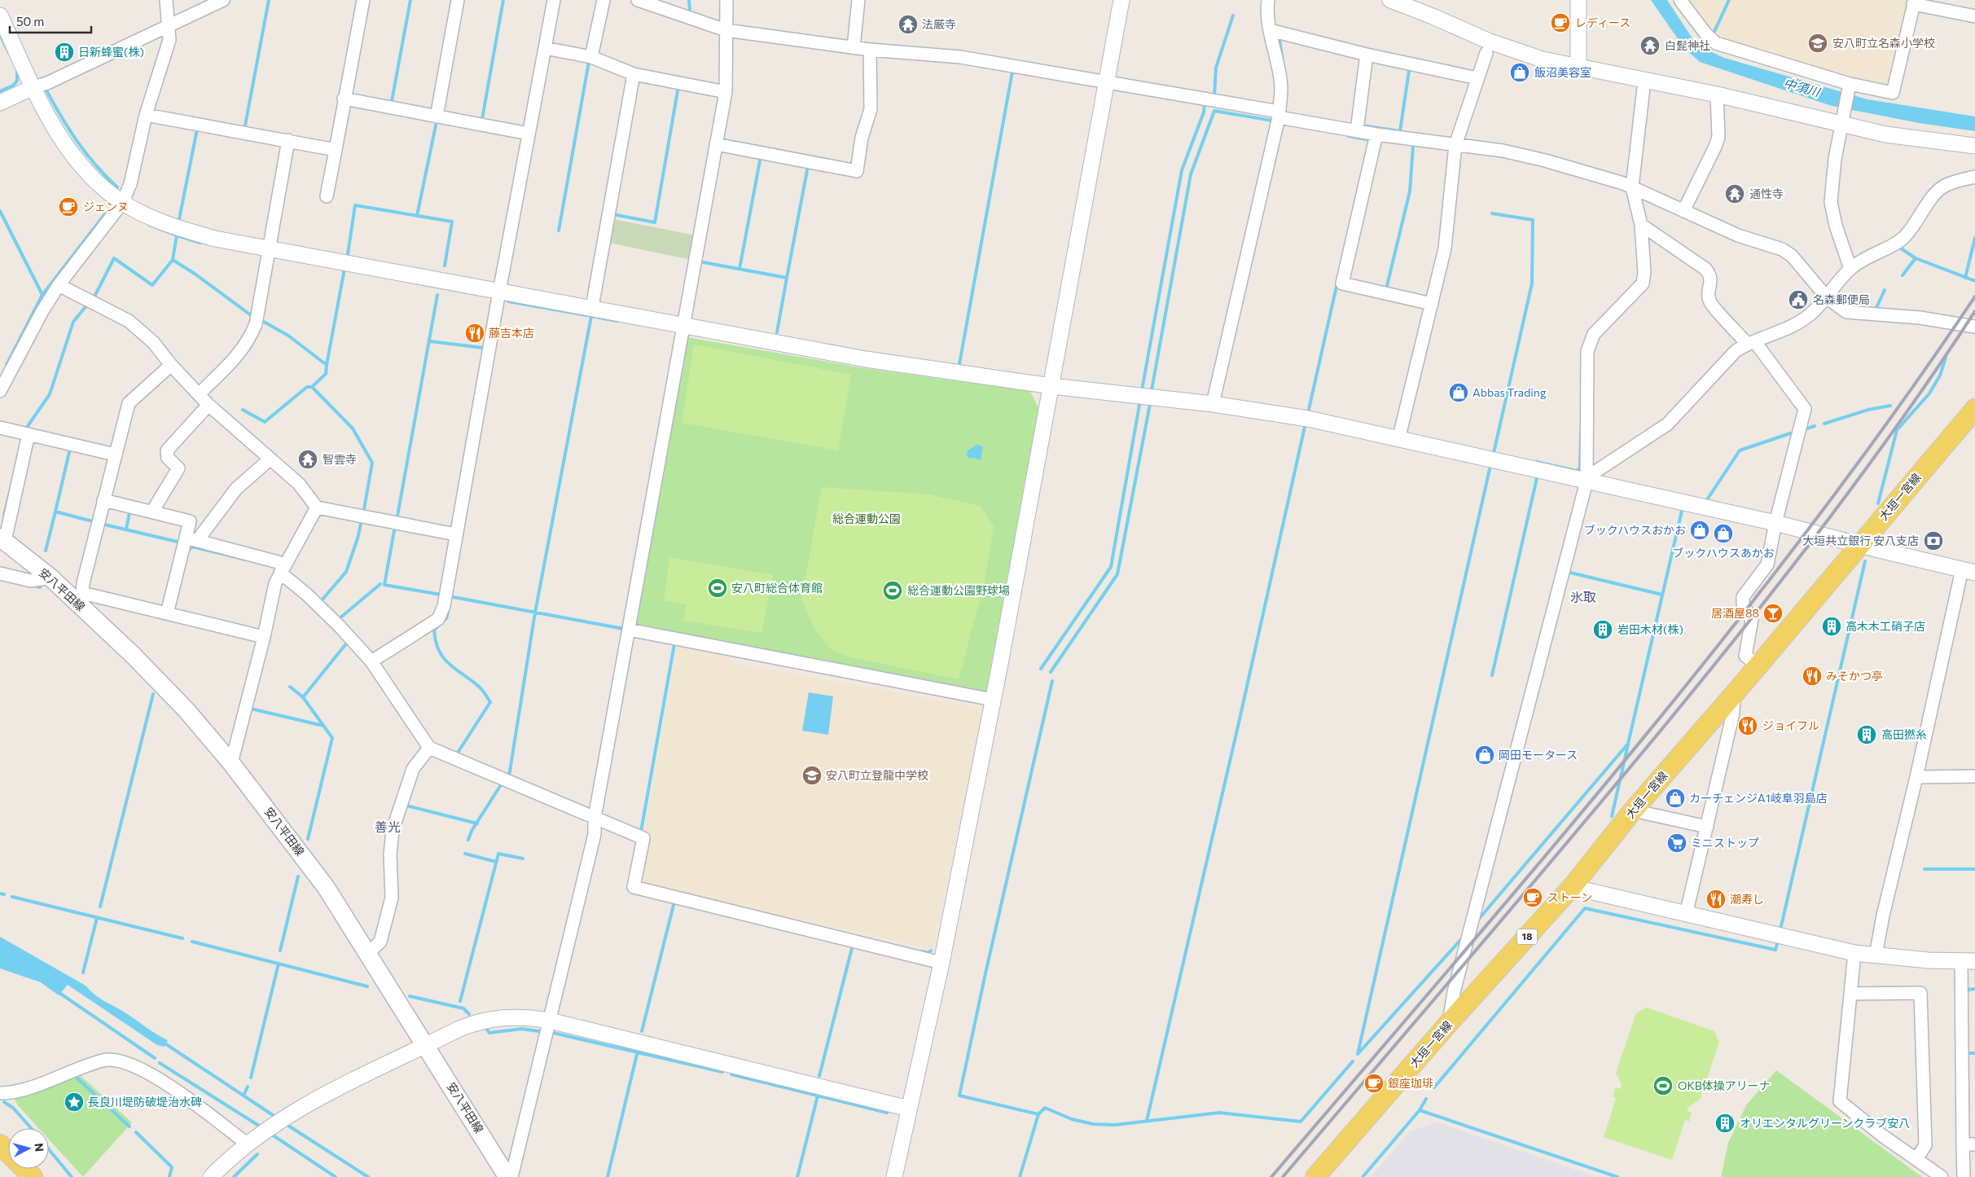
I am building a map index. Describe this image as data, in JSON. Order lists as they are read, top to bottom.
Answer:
{
  "streets": {
    "main road": ["大垣一宮線", "安八平田線", "18"]
  },
  "districts": ["氷取", "善光"],
  "water": ["中須川"],
  "parks": ["総合運動公園"],
  "places": {
    "cafe": [
      "レディース",
      "ジェンヌ",
      "ストーン",
      "銀座珈琲"
    ],
    "temple": [
      "法厳寺",
      "白髭神社",
      "通性寺",
      "智雲寺"
    ],
    "school or university": ["安八町立名森小学校", "安八町立登龍中学校"],
    "building": [
      "日新蜂蜜(株)",
      "高木木工硝子店",
      "岩田木材(株)",
      "高田撚糸",
      "オリエンタルグリーンクラブ安八"
    ],
    "shop": [
      "飯沼美容室",
      "Abbas Trading",
      "ブックハウスおかお",
      "ブックハウスあかお",
      "岡田モータース",
      "カーチェンジA1岐阜羽島店"
    ],
    "public building": ["名森郵便局"],
    "restaurant": [
      "藤吉本店",
      "みそかつ亭",
      "ジョイフル",
      "潮寿し"
    ],
    "bank": ["大垣共立銀行 安八支店"],
    "sports": ["安八町総合体育館", "総合運動公園野球場", "OKB体操アリーナ"],
    "bar": ["居酒屋88"],
    "supermarket": ["ミニストップ"],
    "place": ["長良川堤防破堤治水碑"]
  },
  "scale_bar": "50 m",
  "north": "right"
}
